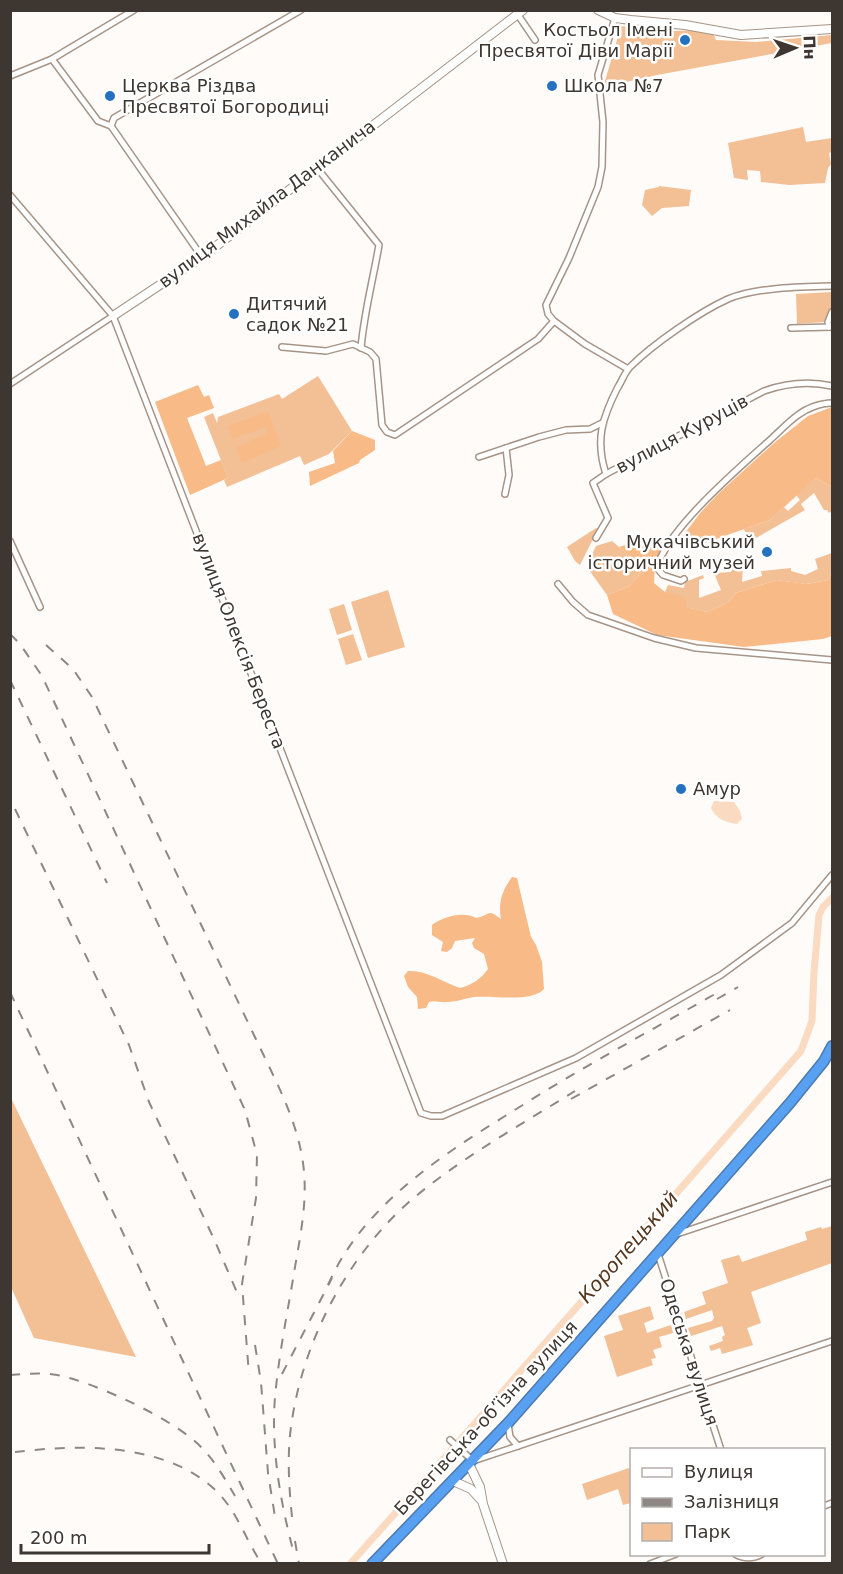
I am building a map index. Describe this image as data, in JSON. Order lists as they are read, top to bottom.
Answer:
{
  "streets": {
    "highway": ["Берегівська-обʼїзна вулиця"],
    "street": [
      "вулиця Михайла Данканича",
      "вулиця Куруців",
      "вулиця Олексія Береста",
      "Одеська вулиця"
    ]
  },
  "crossings": [
    ["вулиця Михайла Данканича", "вулиця Олексія Береста"],
    ["Одеська вулиця", "Берегівська-обʼїзна вулиця"]
  ],
  "water": ["Коропецький"],
  "places": [
    "Костьол Імені Пресвятої Діви Марії",
    "Школа №7",
    "Церква Різдва Пресвятої Богородиці",
    "Дитячий садок №21",
    "Мукачівський історичний музей",
    "Амур"
  ],
  "legend": ["Вулиця", "Залізниця", "Парк"],
  "scale_bar": "200 m",
  "north": "right"
}
